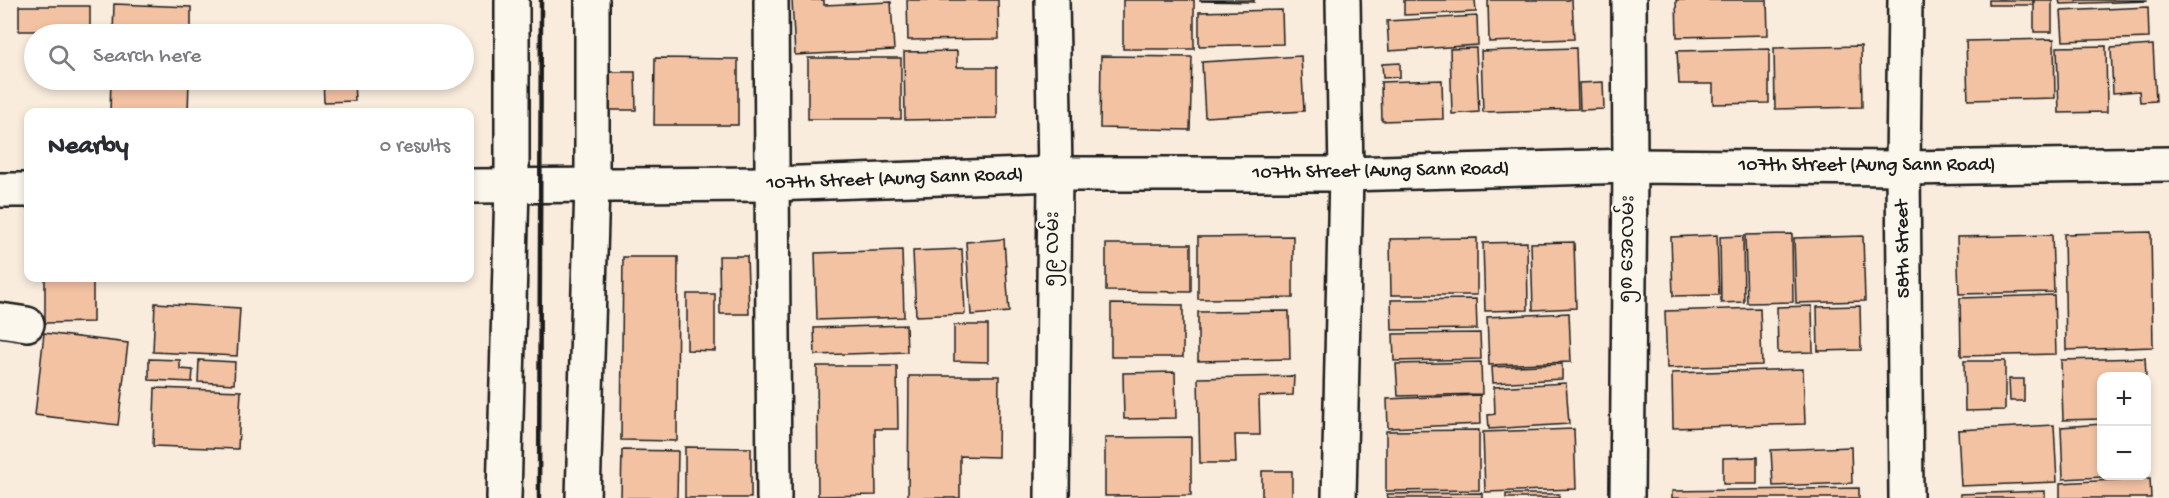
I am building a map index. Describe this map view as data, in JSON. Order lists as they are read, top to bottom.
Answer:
{
  "streets": {
    "street": [
      "107th Street (Aung Sann Road)",
      "၅၉ လမ်း",
      "၅၈ အေလမ်း",
      "58th Street"
    ]
  },
  "crossings": [
    ["107th Street (Aung Sann Road)", "၅၉ လမ်း"],
    ["107th Street (Aung Sann Road)", "၅၈ အေလမ်း"],
    ["107th Street (Aung Sann Road)", "58th Street"]
  ],
  "page": {
    "search": "Search here",
    "heading": ["Nearby", "0 results"],
    "map_buttons": ["+", "−"]
  }
}
